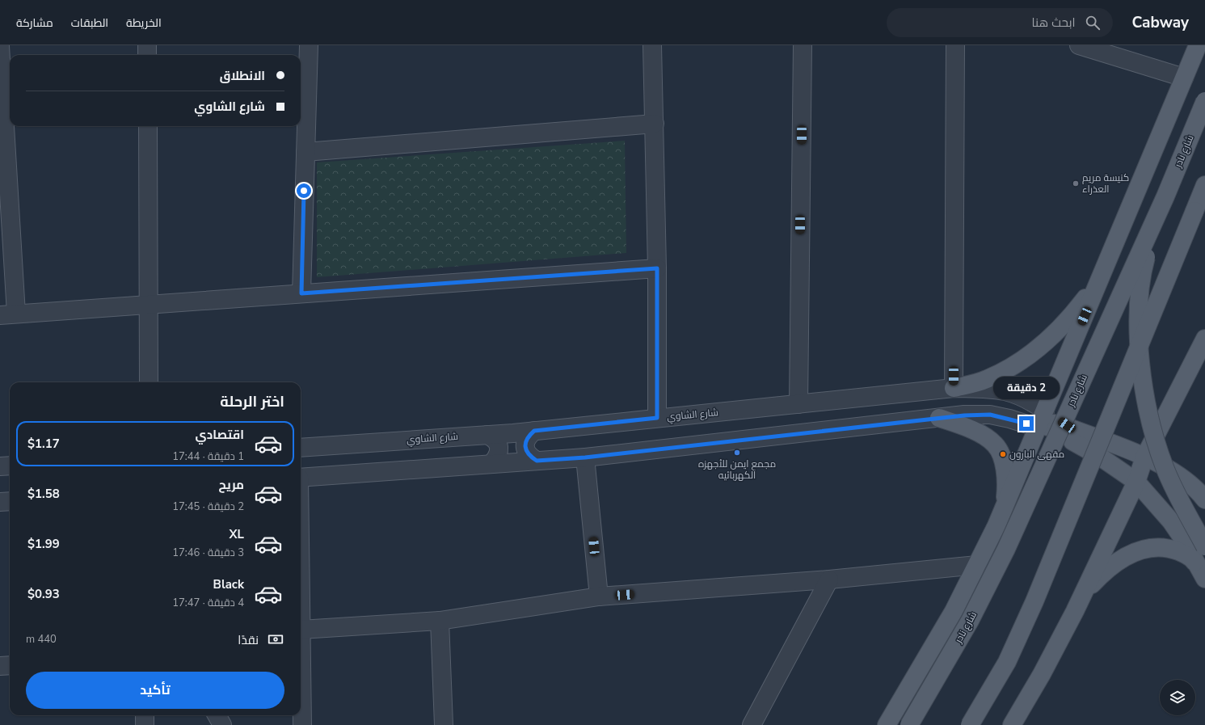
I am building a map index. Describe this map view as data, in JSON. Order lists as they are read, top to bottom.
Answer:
{
  "streets": {
    "main road": ["شارع نادر"],
    "street": ["شارع الشاوي"]
  },
  "places": ["كنيسة مريم العذراء", "مجمع ايمن للأجهزه الكهربائيه", "مقهى البارون"],
  "page": {
    "header": "Cabway",
    "search": "ابحث هنا",
    "nav": ["الخريطة", "الطبقات", "مشاركة"],
    "banner": ["الانطلاق", "شارع الشاوي"],
    "bubble": "2 دقيقة",
    "heading": "اختر الرحلة",
    "list": [
      {
        "name": "اقتصادي",
        "note": "1 دقيقة · 17:44",
        "value": "$1.17"
      },
      {
        "name": "مريح",
        "note": "2 دقيقة · 17:45",
        "value": "$1.58"
      },
      {
        "name": "XL",
        "note": "3 دقيقة · 17:46",
        "value": "$1.99"
      },
      {
        "name": "Black",
        "note": "4 دقيقة · 17:47",
        "value": "$0.93"
      }
    ],
    "pay": ["نقدًا", "440 m"],
    "buttons": "تأكيد"
  }
}
